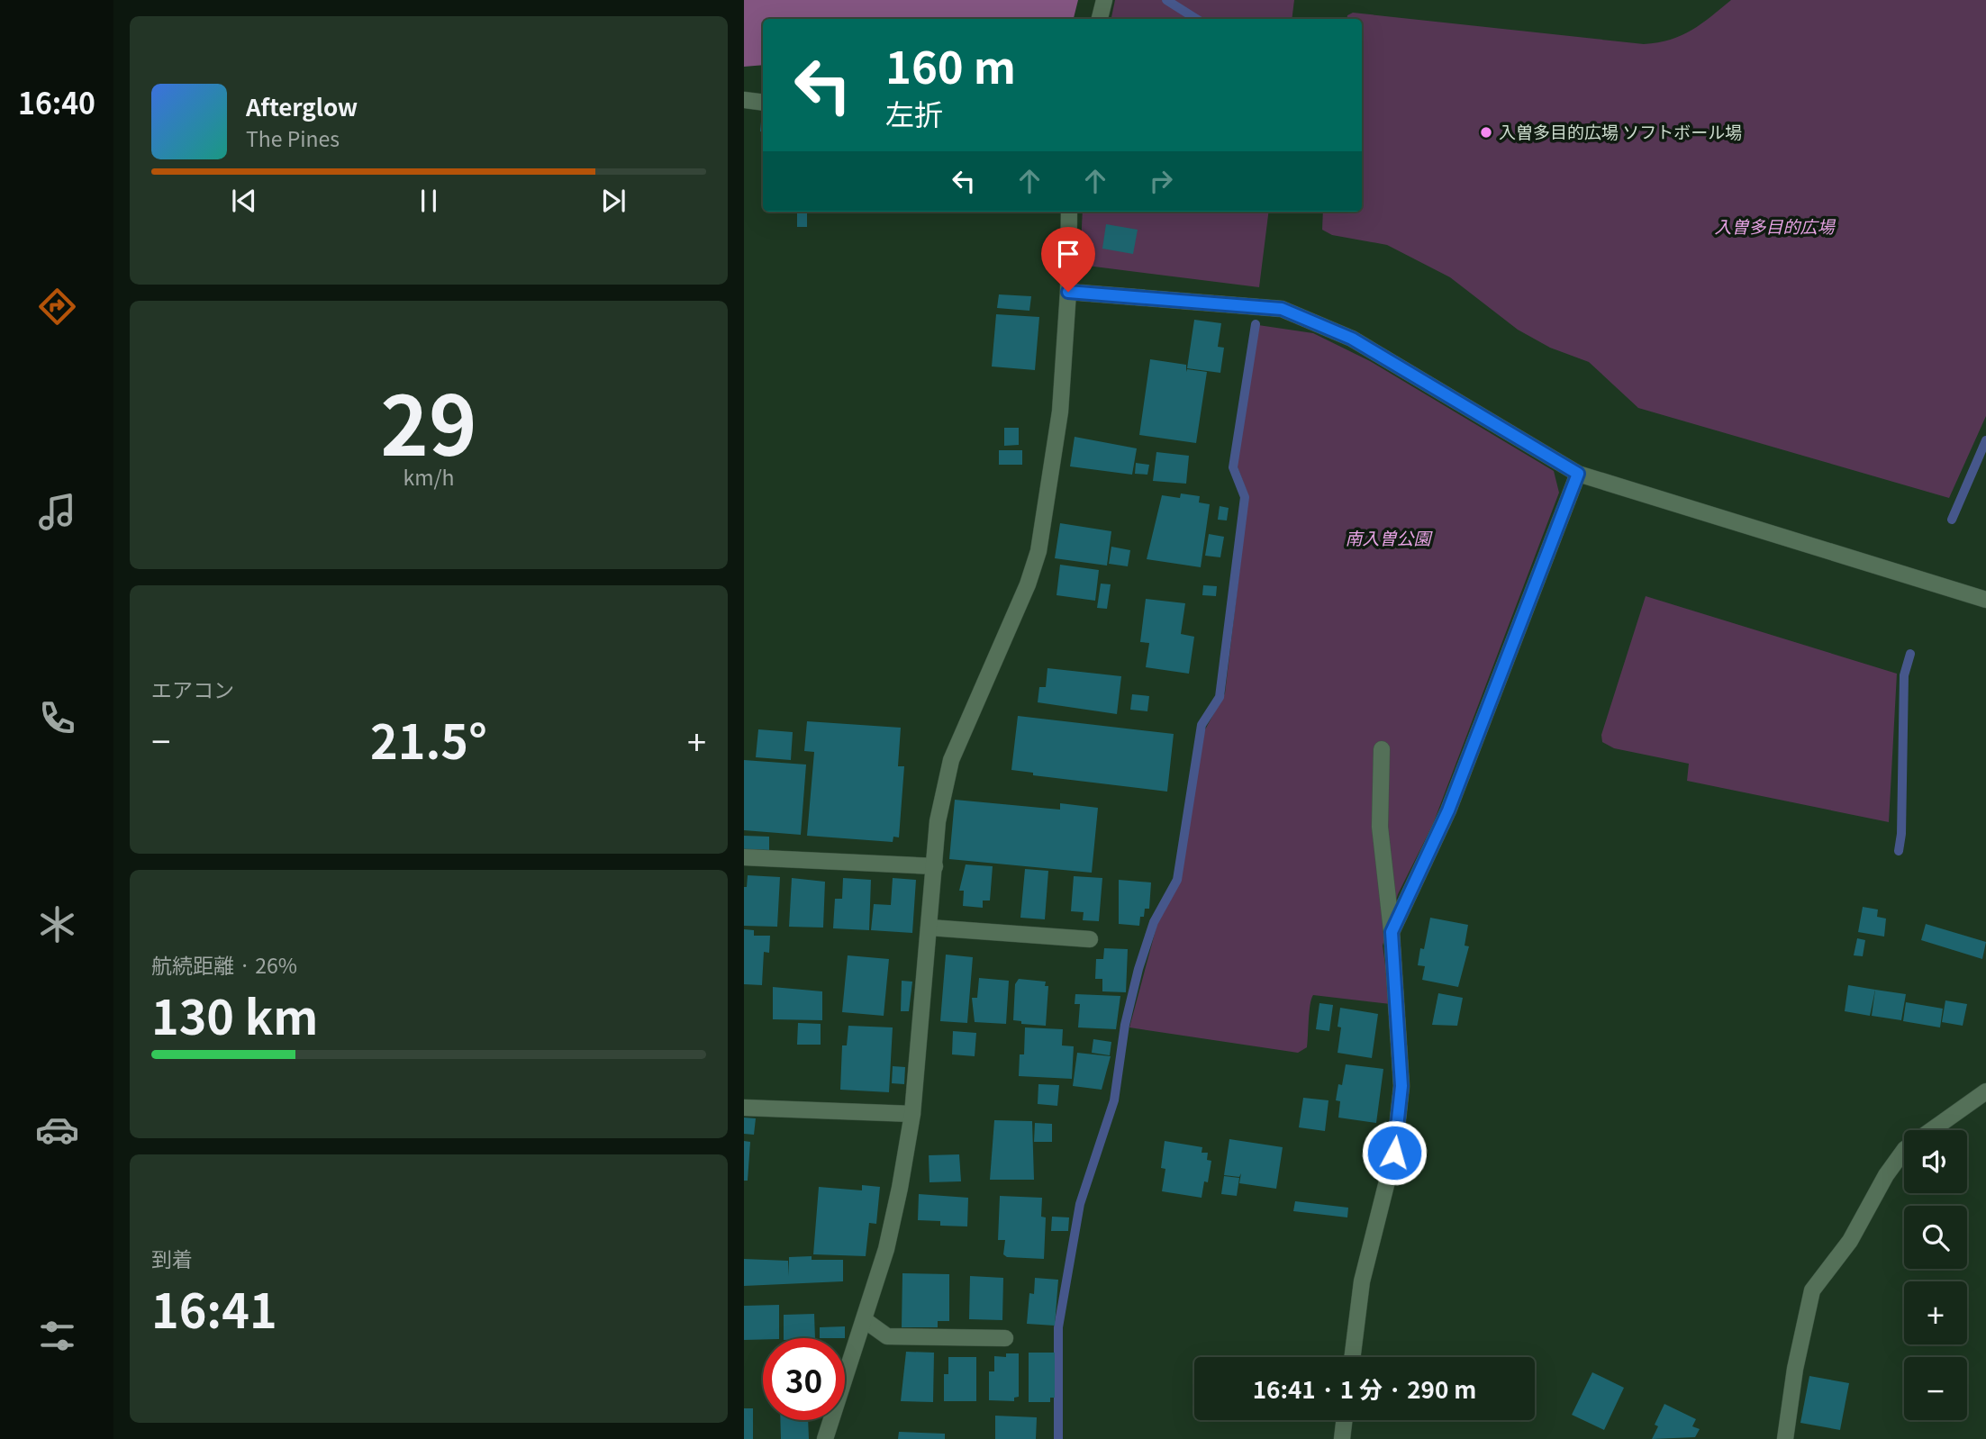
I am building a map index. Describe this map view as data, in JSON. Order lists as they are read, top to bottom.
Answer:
{
  "parks": ["入曽多目的広場", "南入曽公園"],
  "places": ["入曽多目的広場 ソフトボール場"],
  "page": {
    "tabs": "16:40",
    "turn": ["160 m", "左折"],
    "song": ["Afterglow", "The Pines"],
    "tile": [
      ["29", "km/h"],
      "エアコン",
      ["航続距離 · 26%", "130 km"],
      ["到着", "16:41"]
    ],
    "heat": ["−", "21.5°", "+"],
    "map_buttons": ["+", "−"],
    "limit": "30",
    "trip": "16:41 · 1 分 · 290 m"
  }
}
